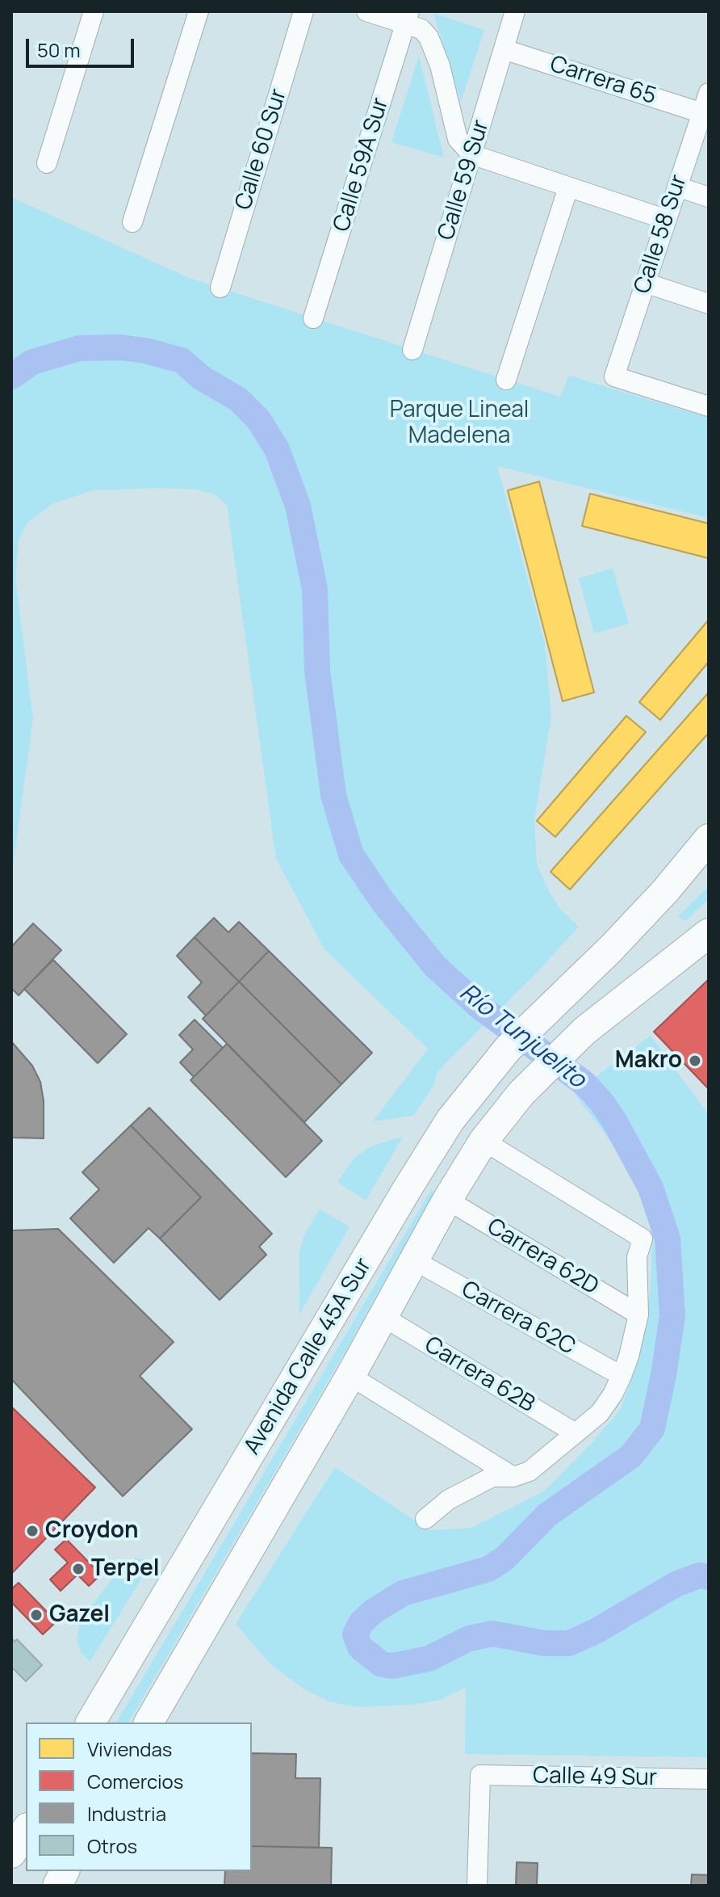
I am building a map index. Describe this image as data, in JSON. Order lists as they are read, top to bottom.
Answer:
{
  "streets": {
    "highway": ["Avenida Calle 45A Sur"],
    "street": [
      "Carrera 65",
      "Calle 60 Sur",
      "Calle 59A Sur",
      "Calle 59 Sur",
      "Calle 58 Sur",
      "Carrera 62D",
      "Carrera 62C",
      "Carrera 62B",
      "Calle 49 Sur"
    ]
  },
  "crossings": [
    ["Carrera 65", "Calle 59 Sur"],
    ["Carrera 65", "Calle 58 Sur"],
    ["Carrera 62D", "Avenida Calle 45A Sur"],
    ["Carrera 62C", "Avenida Calle 45A Sur"],
    ["Avenida Calle 45A Sur", "Carrera 62B"]
  ],
  "water": ["Río Tunjuelito"],
  "parks": ["Parque Lineal Madelena"],
  "places": [
    "Makro",
    "Croydon",
    "Terpel",
    "Gazel"
  ],
  "legend": [
    "Viviendas",
    "Comercios",
    "Industria",
    "Otros"
  ],
  "scale_bar": "50 m"
}
